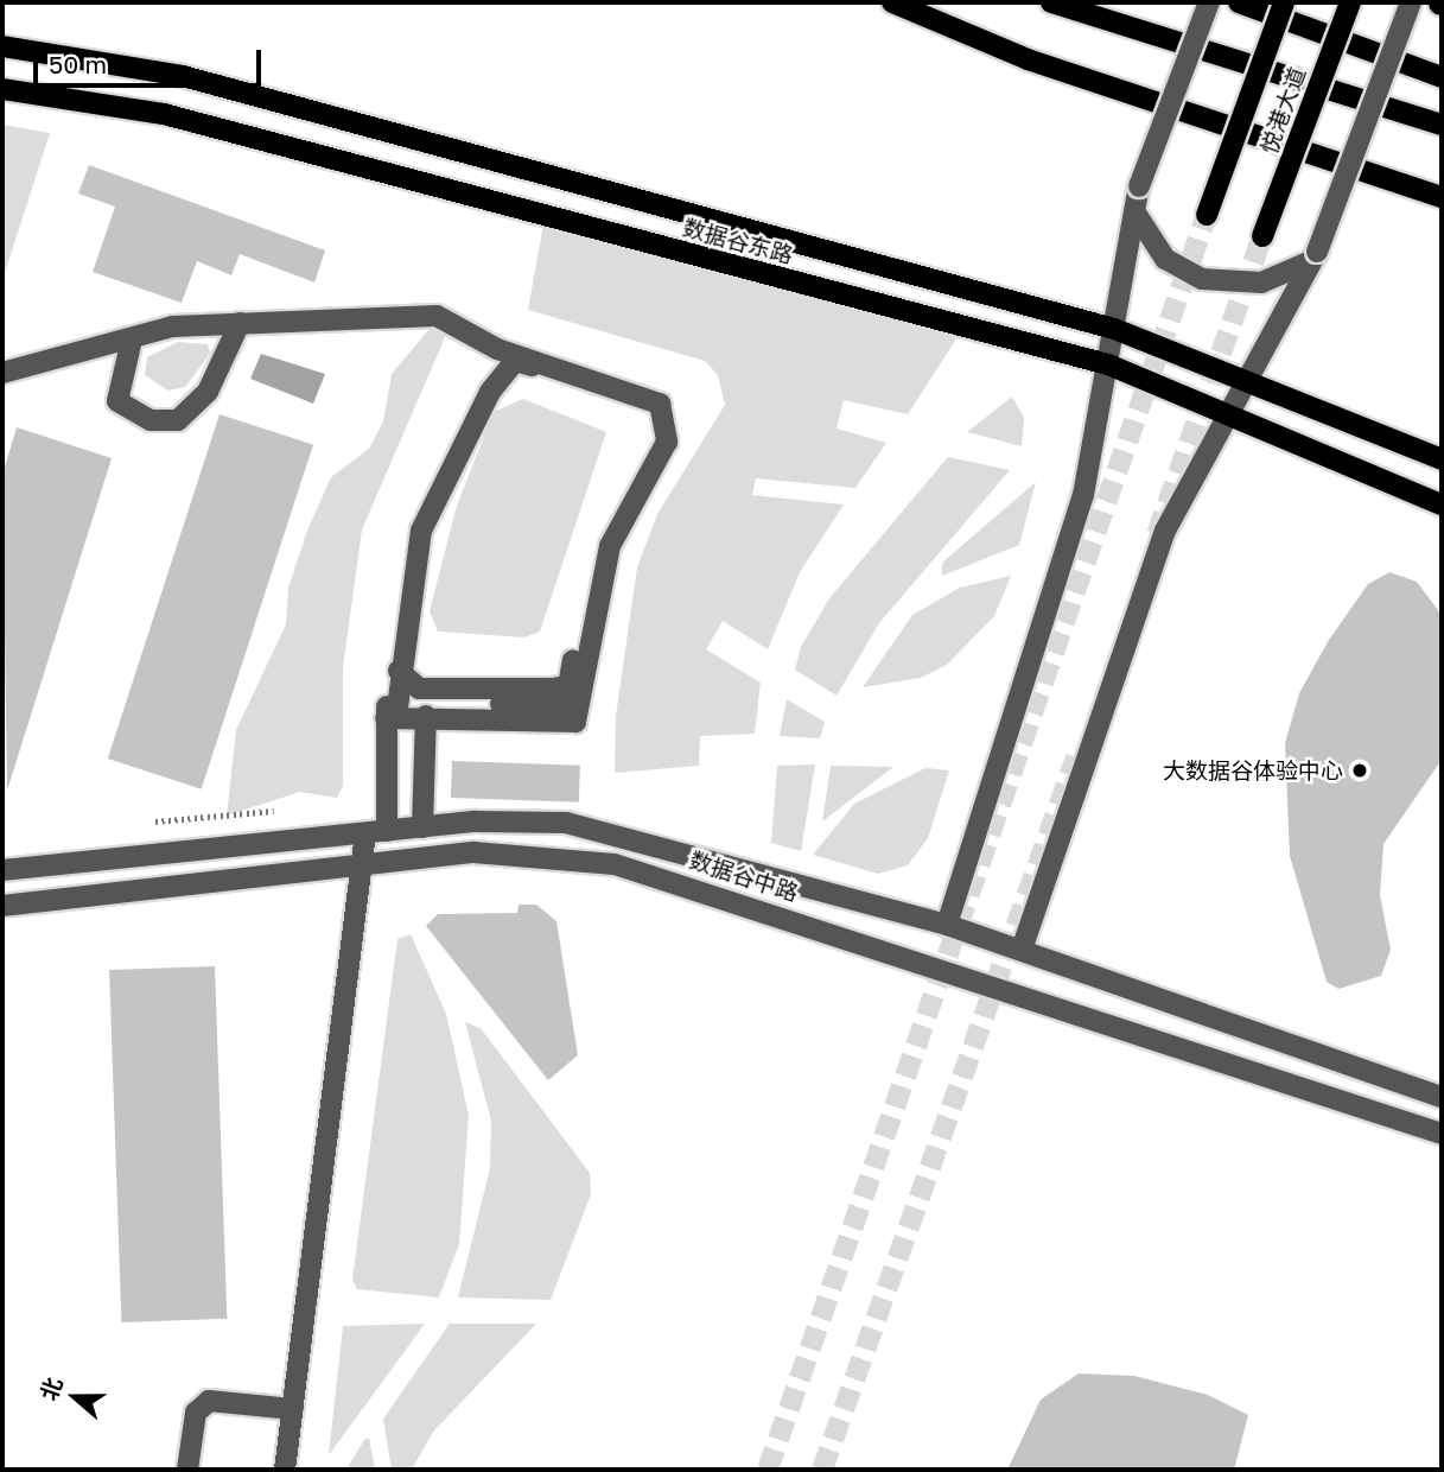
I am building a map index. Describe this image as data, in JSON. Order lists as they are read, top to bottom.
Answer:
{
  "streets": {
    "main road": ["悦港大道", "数据谷东路"],
    "street": ["数据谷中路"]
  },
  "places": ["大数据谷体验中心"],
  "scale_bar": "50 m",
  "north": "left"
}
